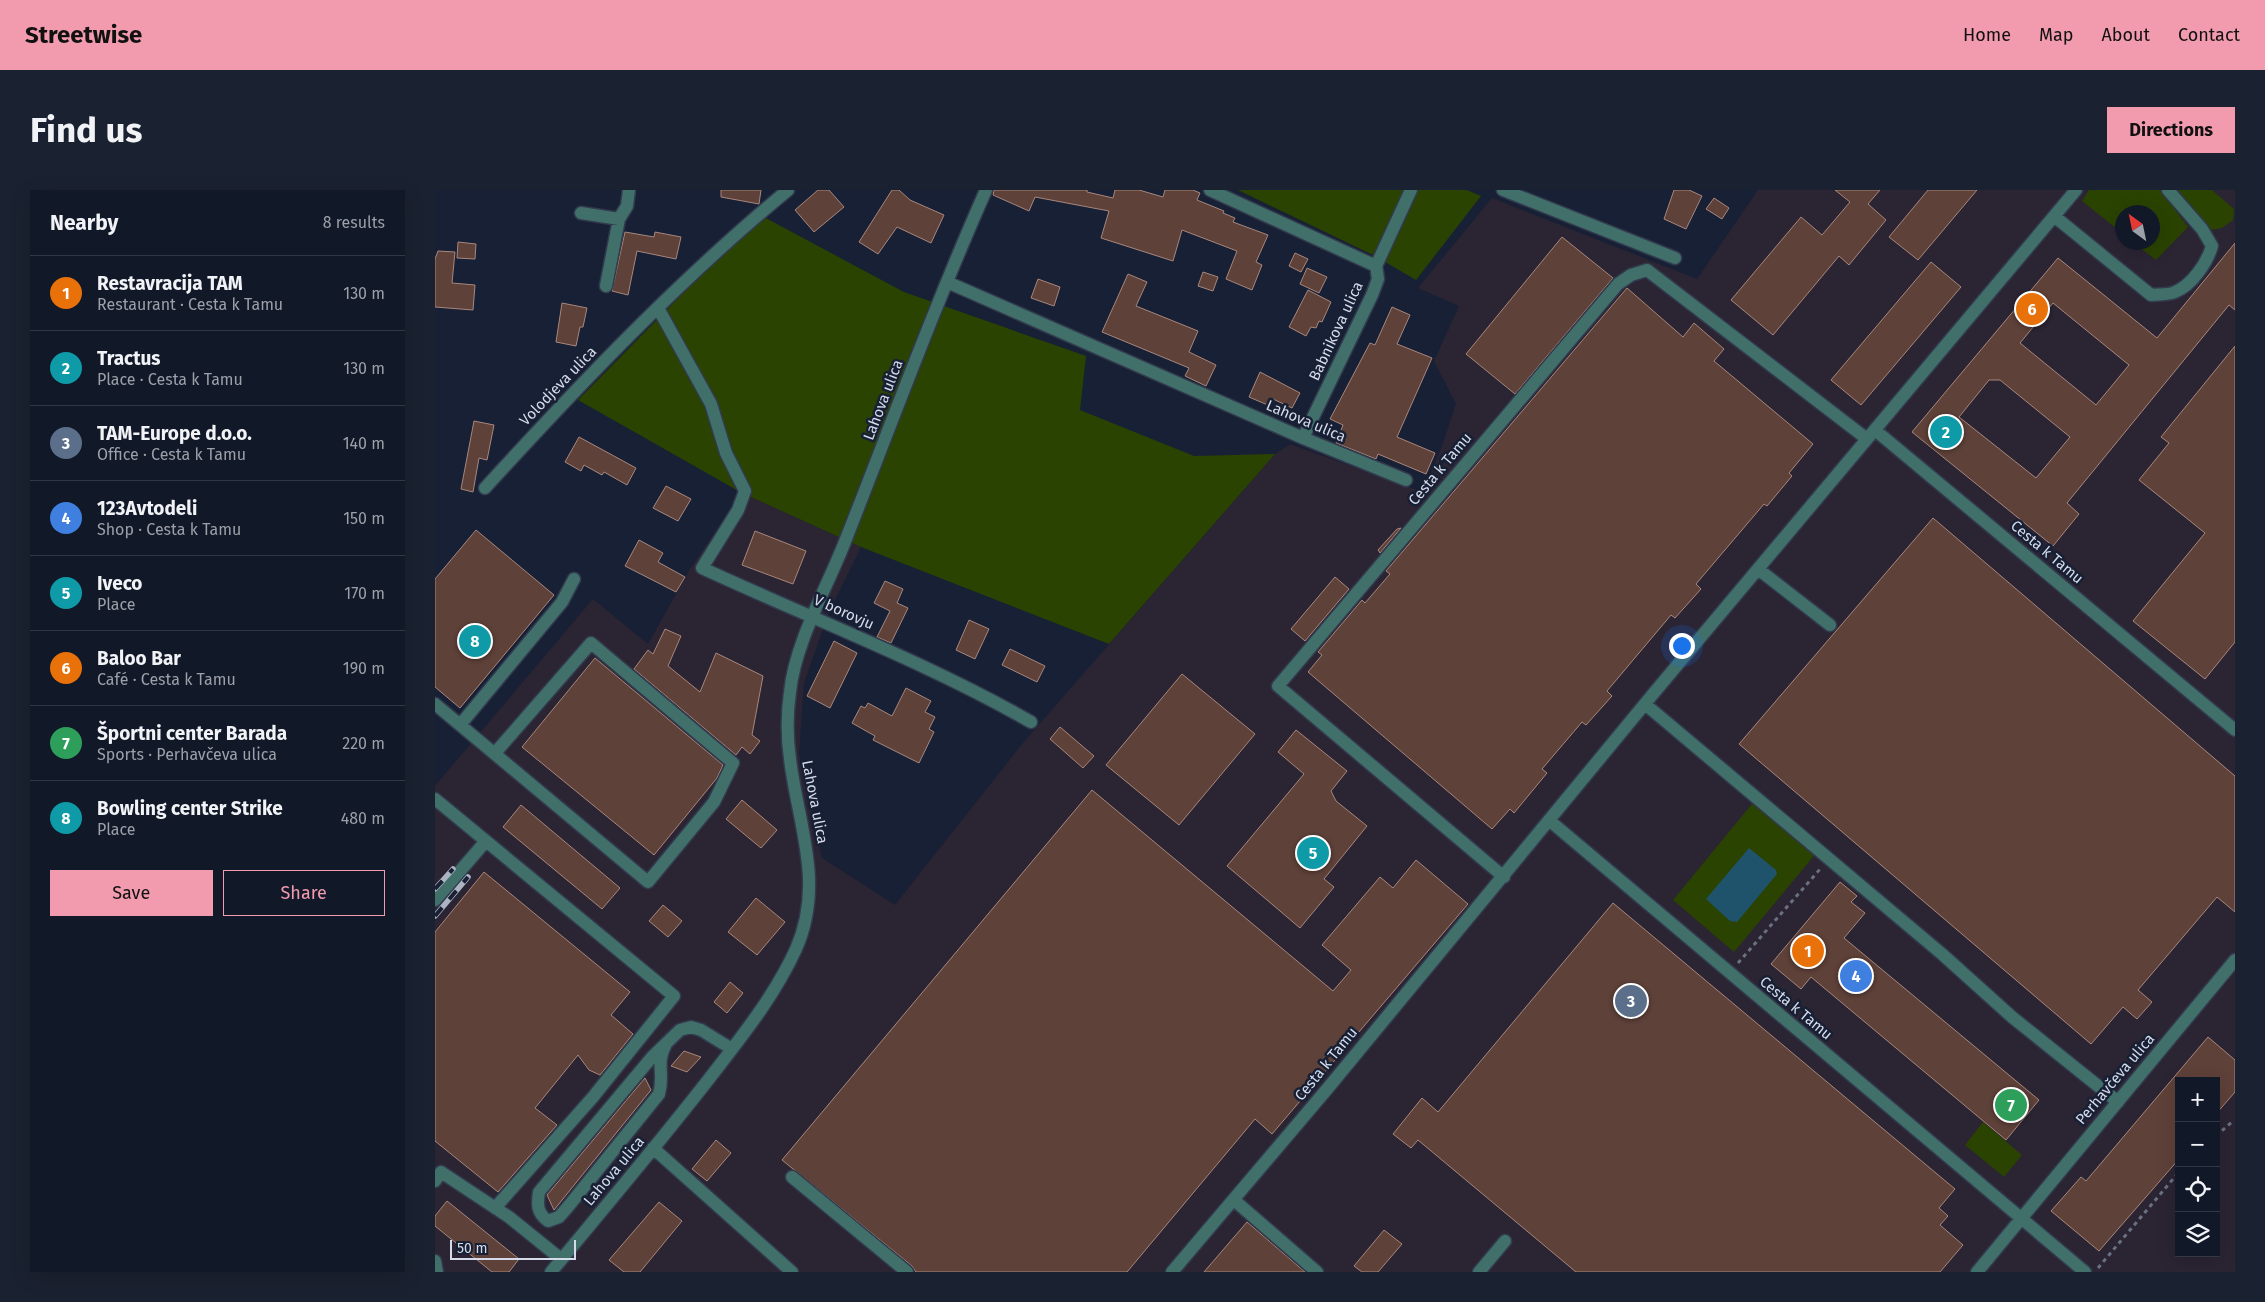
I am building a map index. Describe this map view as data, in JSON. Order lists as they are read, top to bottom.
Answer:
{
  "streets": {
    "street": [
      "Babnikova ulica",
      "Volodjeva ulica",
      "Lahova ulica",
      "Cesta k Tamu",
      "V borovju",
      "Perhavčeva ulica"
    ]
  },
  "crossings": [
    ["Babnikova ulica", "Lahova ulica"],
    ["Volodjeva ulica", "V borovju"],
    ["Lahova ulica", "V borovju"],
    ["Cesta k Tamu", "Perhavčeva ulica"]
  ],
  "scale_bar": "50 m",
  "north": "top left",
  "page": {
    "header": "Streetwise",
    "nav": [
      "Home",
      "Map",
      "About",
      "Contact"
    ],
    "buttons": [
      "Directions",
      ["Save", "Share"]
    ],
    "title": "Find us",
    "heading": ["Nearby", "8 results"],
    "list": [
      {
        "mark": "1",
        "name": "Restavracija TAM",
        "note": "Restaurant · Cesta k Tamu",
        "value": "130 m"
      },
      {
        "mark": "2",
        "name": "Tractus",
        "note": "Place · Cesta k Tamu",
        "value": "130 m"
      },
      {
        "mark": "3",
        "name": "TAM-Europe d.o.o.",
        "note": "Office · Cesta k Tamu",
        "value": "140 m"
      },
      {
        "mark": "4",
        "name": "123Avtodeli",
        "note": "Shop · Cesta k Tamu",
        "value": "150 m"
      },
      {
        "mark": "5",
        "name": "Iveco",
        "note": "Place",
        "value": "170 m"
      },
      {
        "mark": "6",
        "name": "Baloo Bar",
        "note": "Café · Cesta k Tamu",
        "value": "190 m"
      },
      {
        "mark": "7",
        "name": "Športni center Barada",
        "note": "Sports · Perhavčeva ulica",
        "value": "220 m"
      },
      {
        "mark": "8",
        "name": "Bowling center Strike",
        "note": "Place",
        "value": "480 m"
      }
    ],
    "pins": [
      "6",
      "2",
      "8",
      "5",
      "1",
      "4",
      "3",
      "7"
    ],
    "map_buttons": ["+", "−"],
    "scale": "50 m"
  }
}
